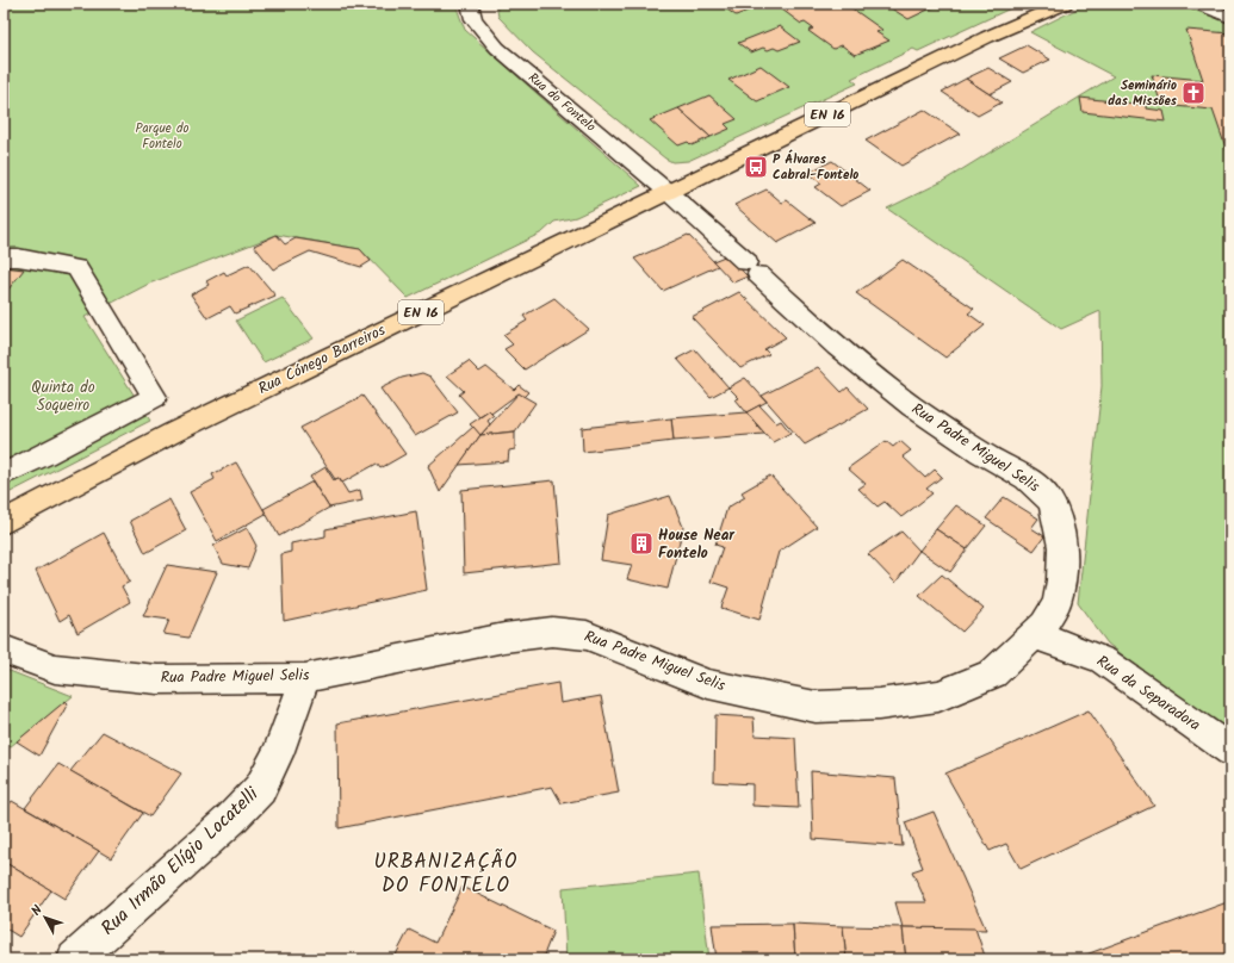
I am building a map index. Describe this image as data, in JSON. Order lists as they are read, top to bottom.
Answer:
{
  "streets": {
    "main road": ["EN 16", "Rua Cónego Barreiros"],
    "street": [
      "Rua do Fontelo",
      "Rua Padre Miguel Selis",
      "Rua da Separadora",
      "Rua Irmão Elígio Locatelli"
    ]
  },
  "crossings": [
    ["Rua do Fontelo", "EN 16"],
    ["Rua do Fontelo", "Rua Cónego Barreiros"],
    ["Rua do Fontelo", "Rua Padre Miguel Selis"],
    ["EN 16", "Rua Cónego Barreiros"],
    ["EN 16", "Rua Padre Miguel Selis"],
    ["Rua Cónego Barreiros", "Rua Padre Miguel Selis"],
    ["Rua Padre Miguel Selis", "Rua da Separadora"],
    ["Rua Padre Miguel Selis", "Rua Irmão Elígio Locatelli"]
  ],
  "districts": ["URBANIZAÇÃO DO FONTELO"],
  "parks": ["Parque do Fontelo", "Quinta do Soqueiro"],
  "places": {
    "church": ["Seminário das Missões"],
    "bus stop": ["P Álvares Cabral-Fontelo"],
    "building": ["House Near Fontelo"]
  },
  "north": "top left"
}
